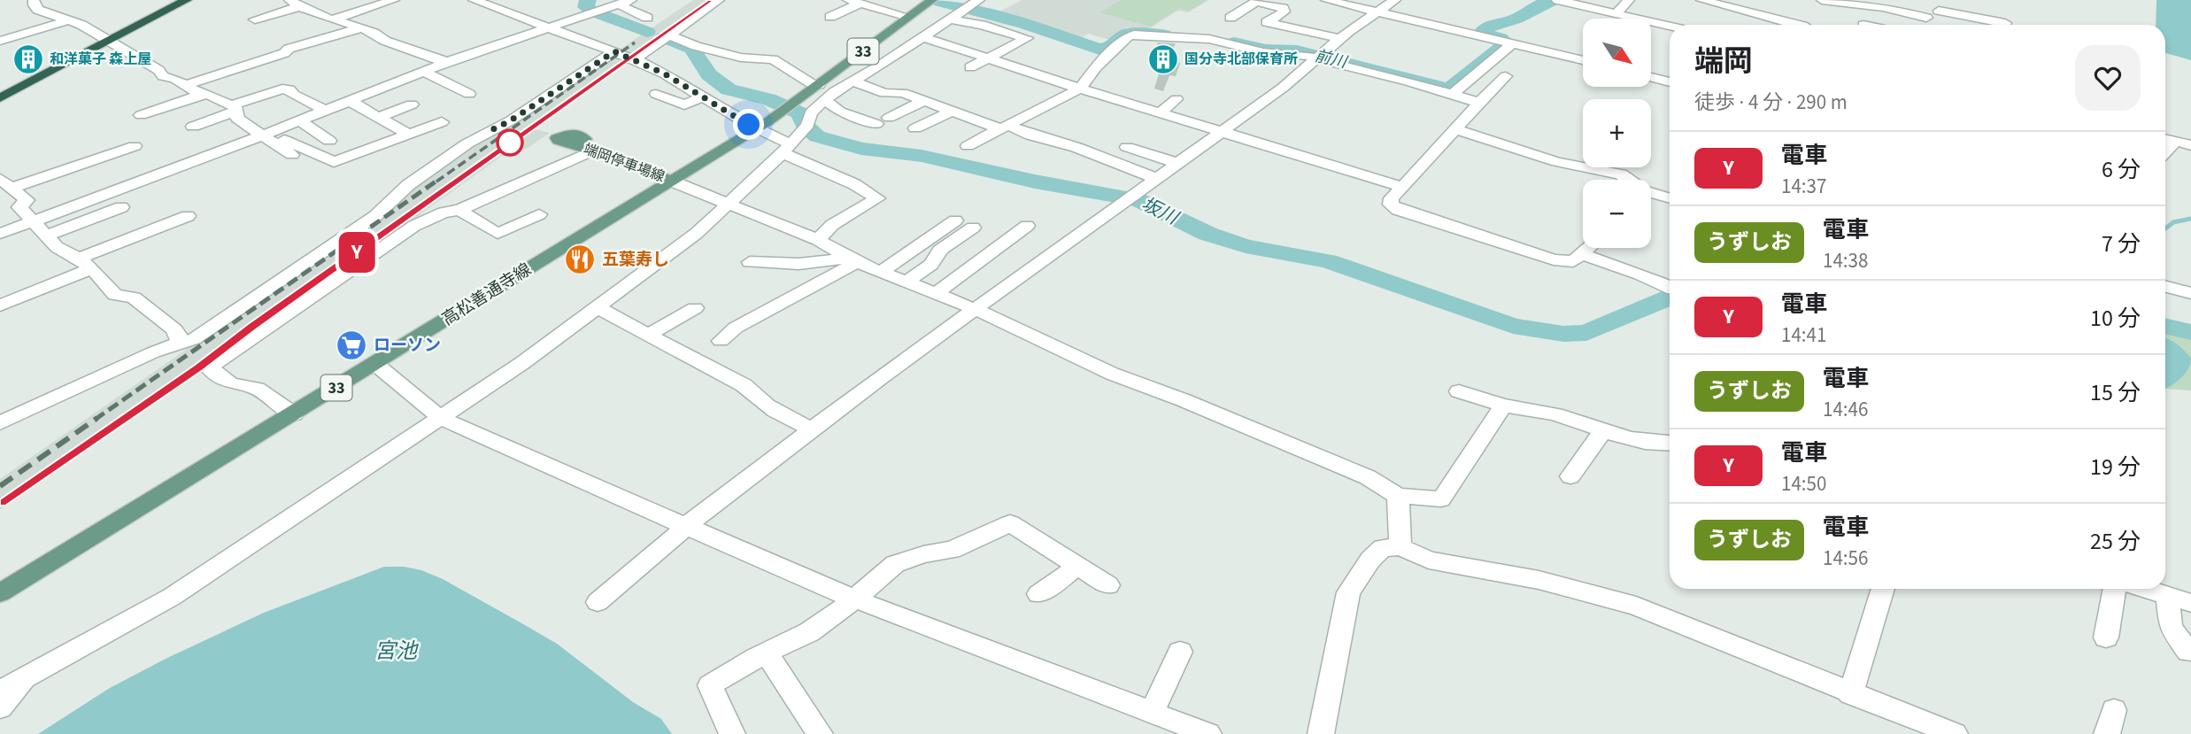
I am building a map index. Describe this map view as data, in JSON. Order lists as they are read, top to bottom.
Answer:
{
  "streets": {
    "main road": ["33", "端岡停車場線", "高松善通寺線"]
  },
  "crossings": [
    ["端岡停車場線", "高松善通寺線"]
  ],
  "water": ["前川", "坂川", "宮池"],
  "places": {
    "building": ["和洋菓子 森上屋", "国分寺北部保育所"],
    "restaurant": ["五葉寿し"],
    "supermarket": ["ローソン"]
  },
  "north": "bottom right",
  "page": {
    "on_map": "Y",
    "map_buttons": ["+", "−"],
    "heading": ["端岡", "徒歩 · 4 分 · 290 m"],
    "list": [
      {
        "mark": "Y",
        "name": "電車",
        "note": "14:37",
        "value": "6 分"
      },
      {
        "mark": "うずしお",
        "name": "電車",
        "note": "14:38",
        "value": "7 分"
      },
      {
        "mark": "Y",
        "name": "電車",
        "note": "14:41",
        "value": "10 分"
      },
      {
        "mark": "うずしお",
        "name": "電車",
        "note": "14:46",
        "value": "15 分"
      },
      {
        "mark": "Y",
        "name": "電車",
        "note": "14:50",
        "value": "19 分"
      },
      {
        "mark": "うずしお",
        "name": "電車",
        "note": "14:56",
        "value": "25 分"
      }
    ]
  }
}
